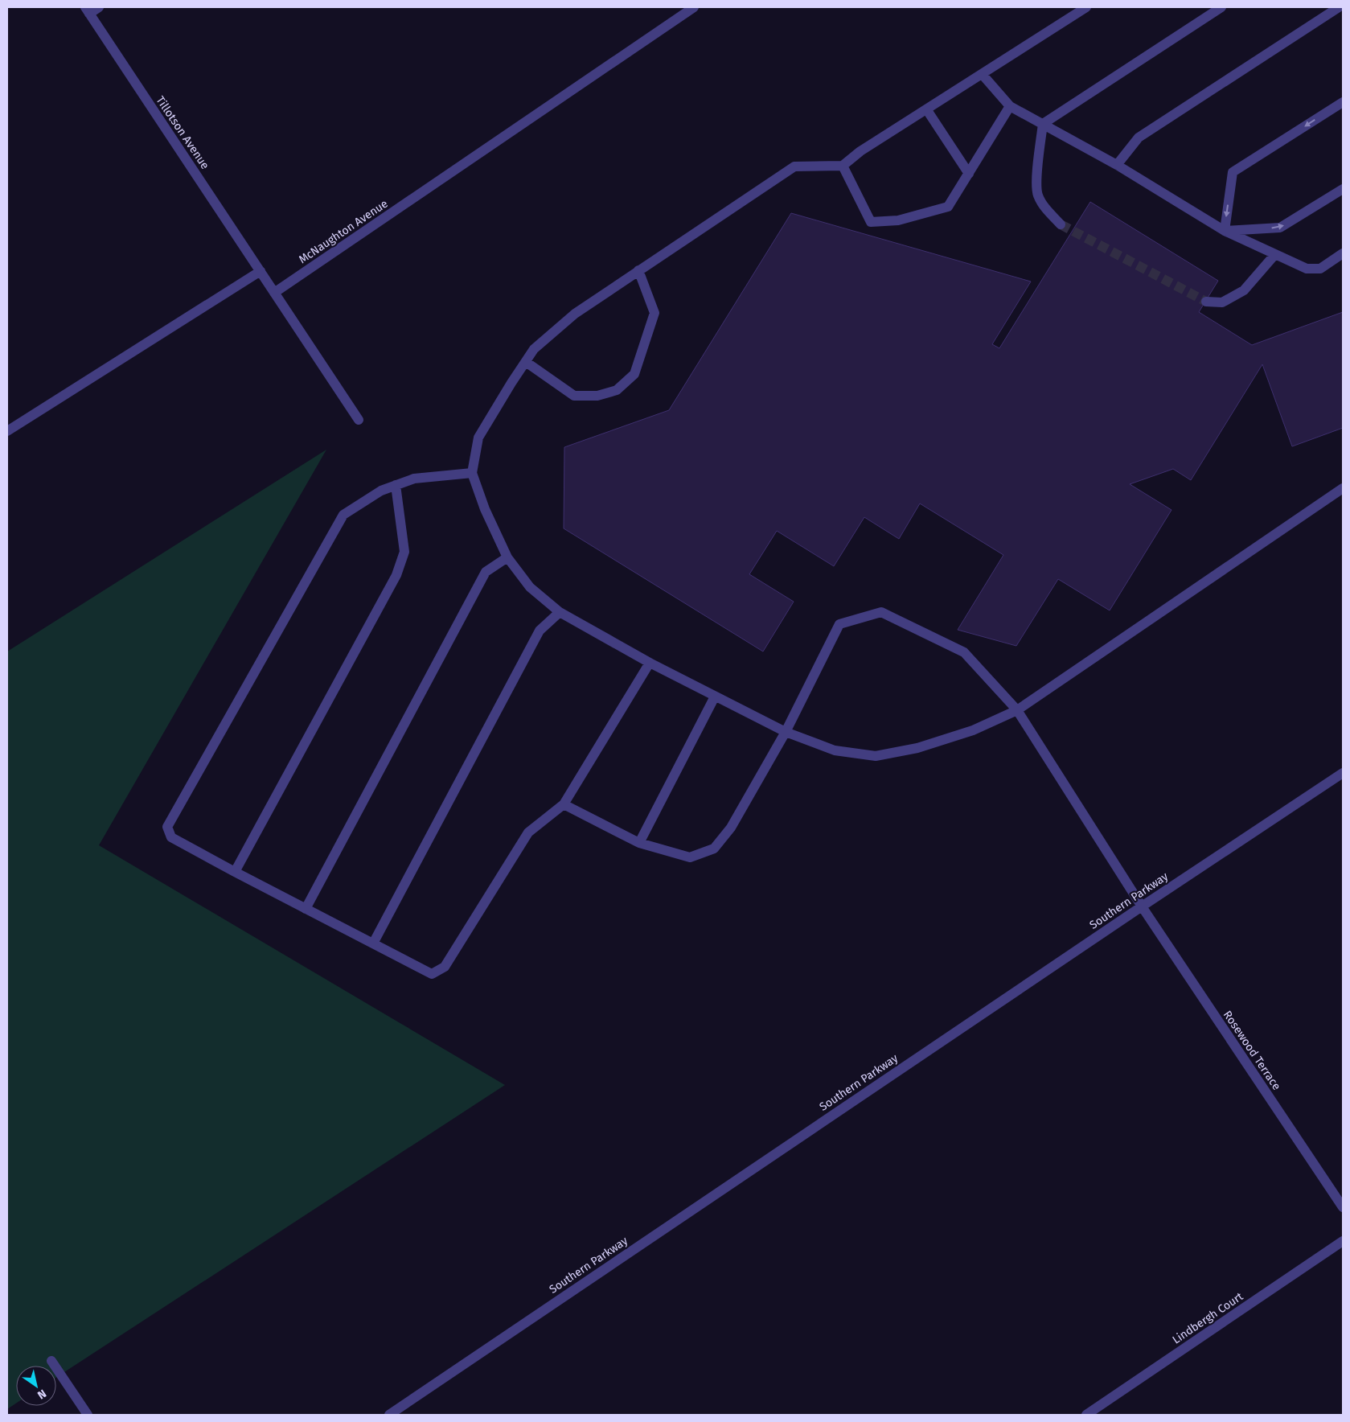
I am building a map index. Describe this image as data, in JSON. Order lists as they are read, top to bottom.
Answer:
{
  "streets": {
    "street": [
      "Tillotson Avenue",
      "McNaughton Avenue",
      "Southern Parkway",
      "Rosewood Terrace",
      "Lindbergh Court"
    ]
  },
  "crossings": [
    ["Southern Parkway", "Rosewood Terrace"]
  ],
  "north": "bottom right"
}
